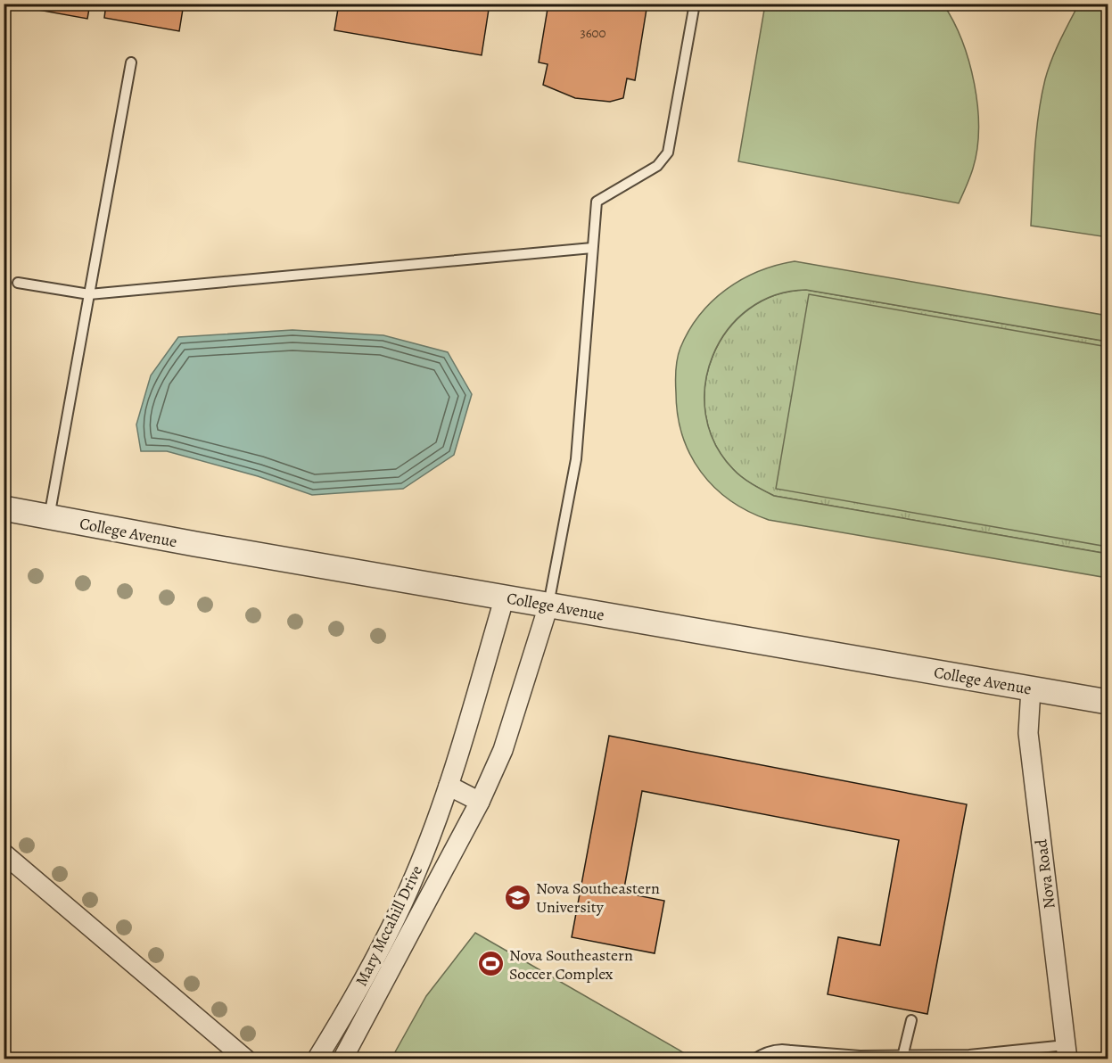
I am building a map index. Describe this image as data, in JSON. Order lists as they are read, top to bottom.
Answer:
{
  "streets": {
    "street": ["College Avenue", "Nova Road", "Mary Mccahill Drive"]
  },
  "crossings": [
    ["College Avenue", "Nova Road"],
    ["College Avenue", "Mary Mccahill Drive"]
  ],
  "places": {
    "school or university": ["Nova Southeastern University"],
    "sports": ["Nova Southeastern Soccer Complex"]
  },
  "house_numbers": ["3600"]
}
